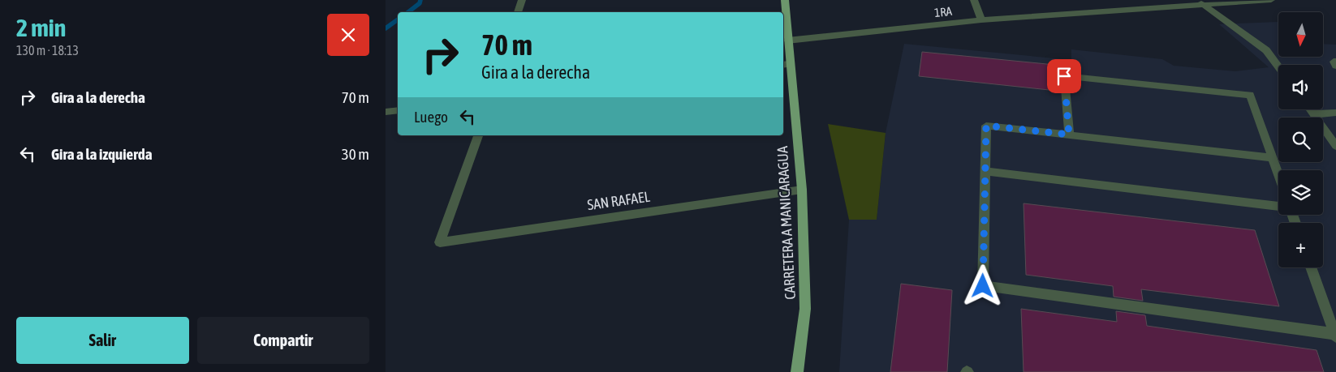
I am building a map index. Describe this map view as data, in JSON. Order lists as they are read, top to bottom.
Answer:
{
  "streets": {
    "main road": ["CARRETERA A MANICARAGUA"],
    "street": ["1RA", "SAN RAFAEL"]
  },
  "crossings": [
    ["1RA", "CARRETERA A MANICARAGUA"],
    ["SAN RAFAEL", "CARRETERA A MANICARAGUA"]
  ],
  "north": "bottom",
  "page": {
    "heading": ["2 min", "130 m · 18:13"],
    "map_buttons": "+",
    "turn": ["70 m", "Gira a la derecha"],
    "list": [
      {
        "name": "Gira a la derecha",
        "value": "70 m"
      },
      {
        "name": "Gira a la izquierda",
        "value": "30 m"
      }
    ],
    "then": "Luego",
    "buttons": ["Salir", "Compartir"]
  }
}
